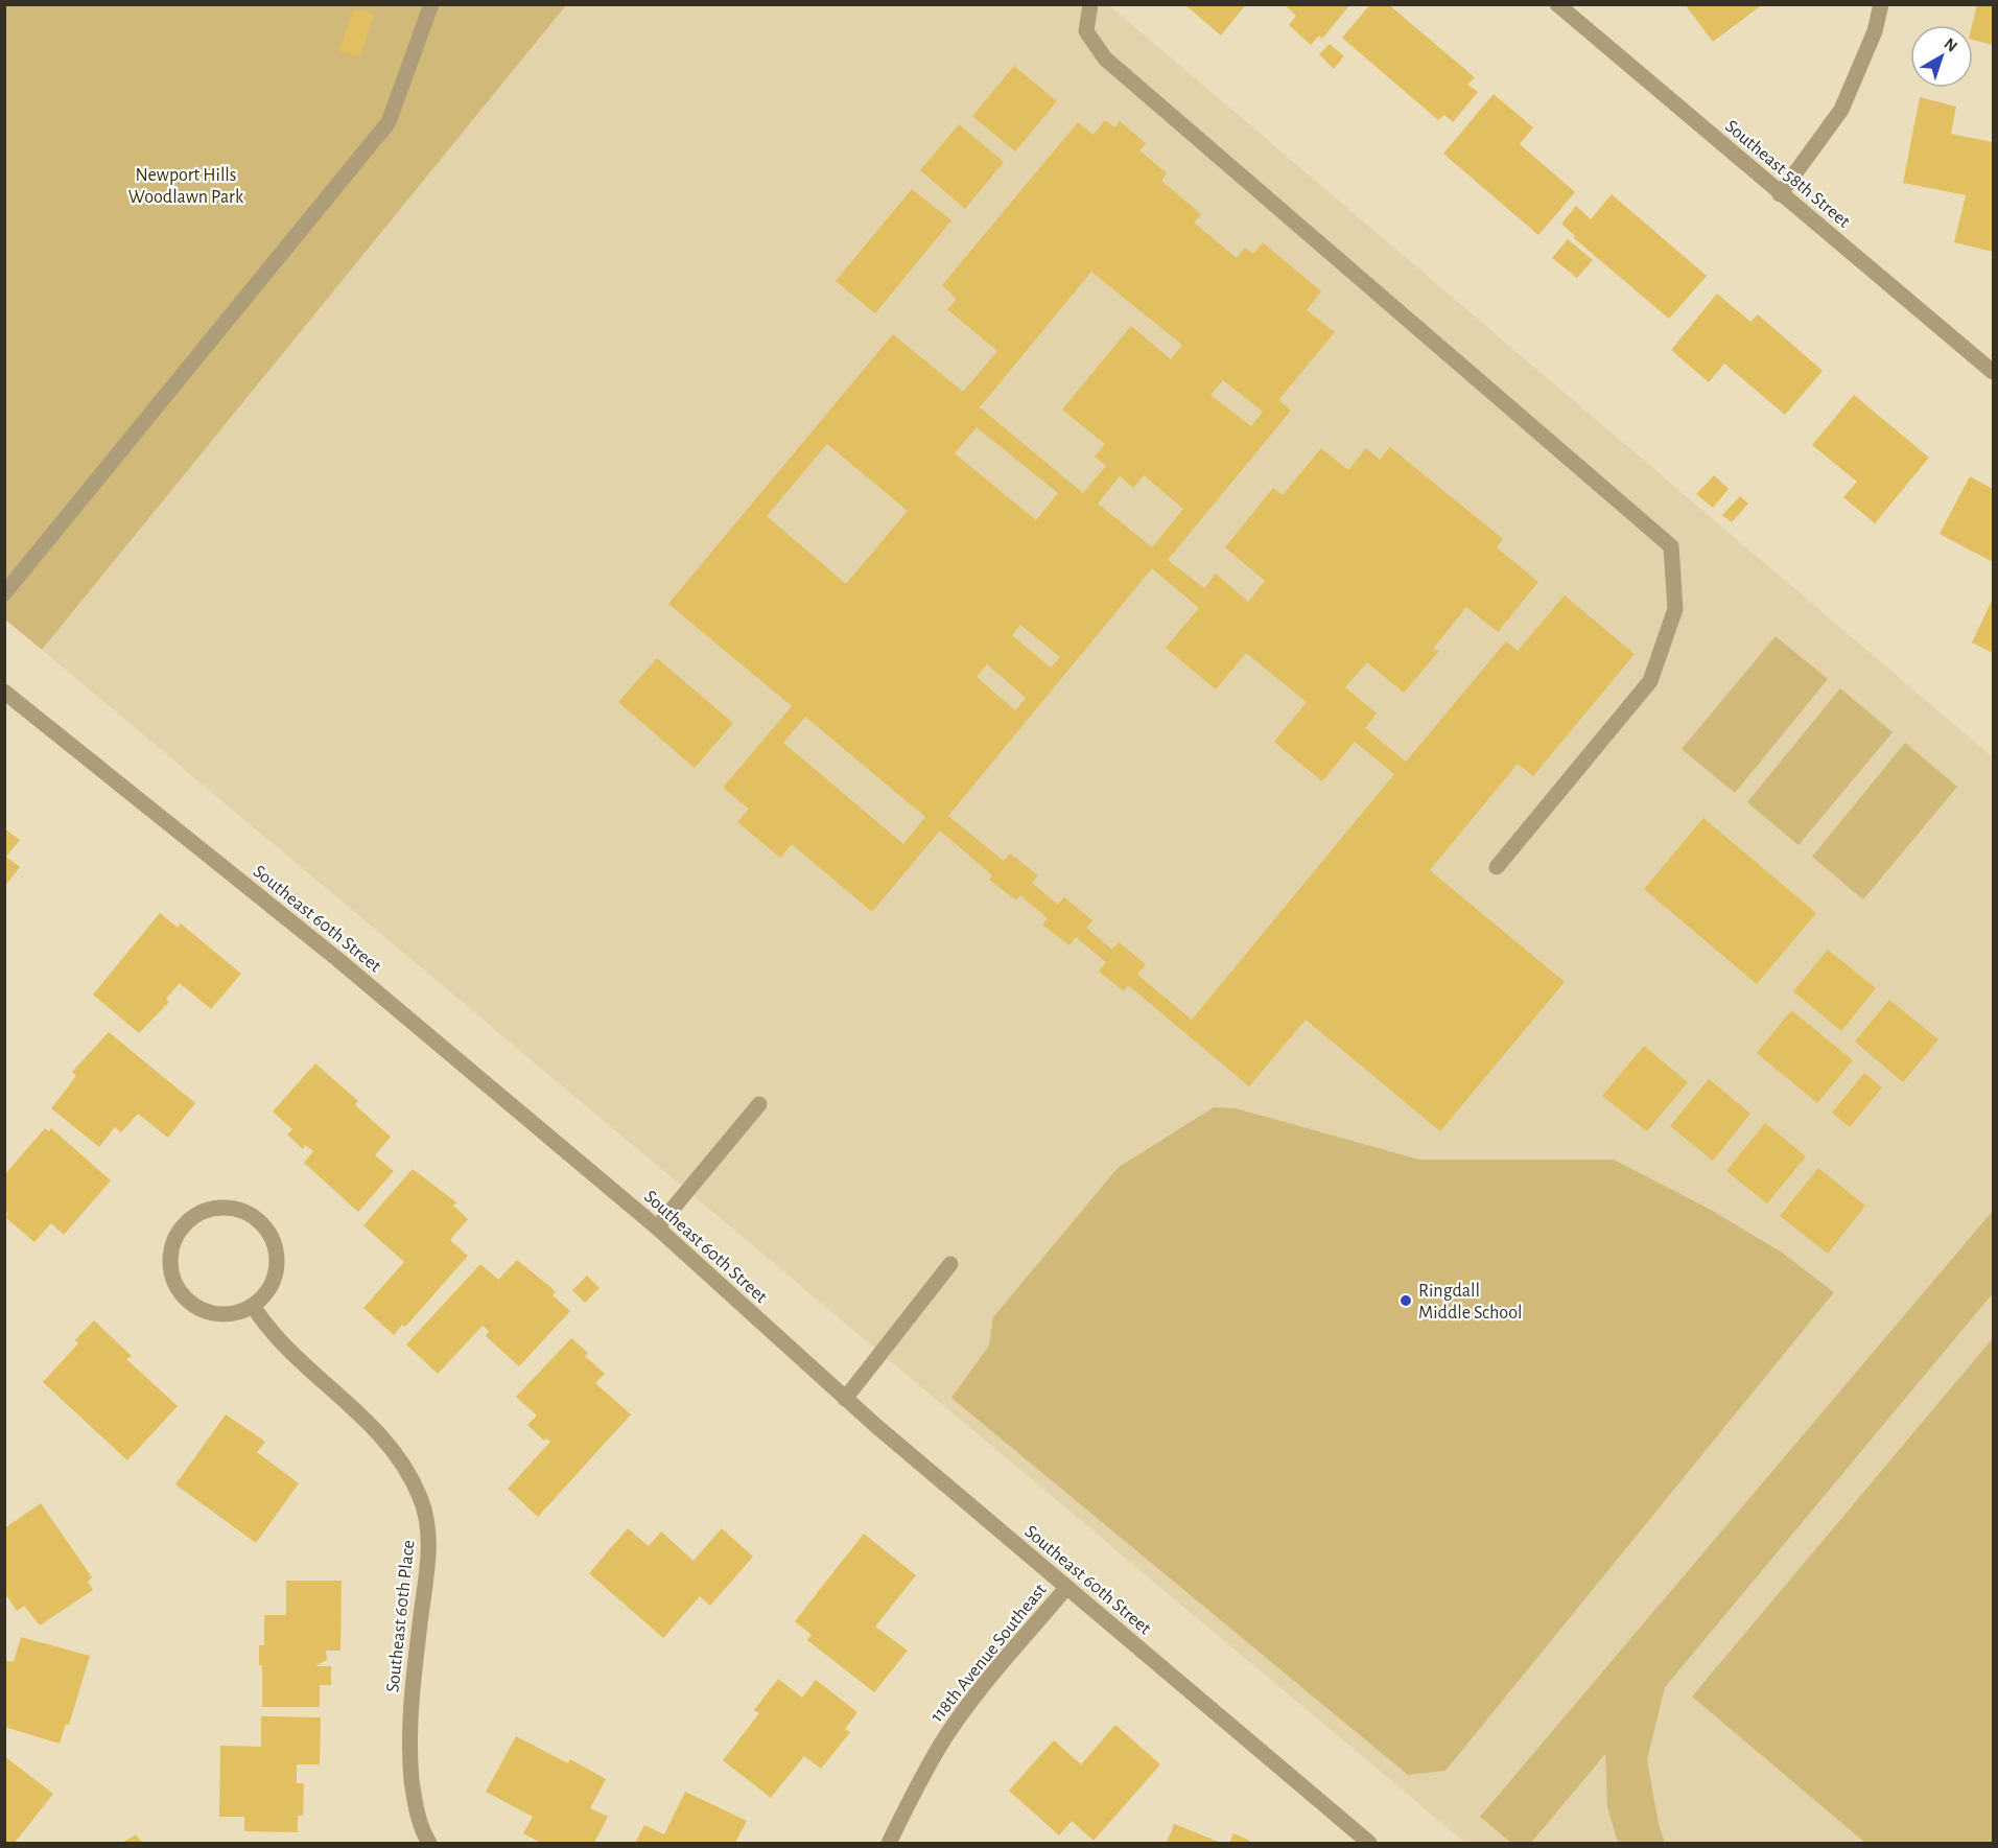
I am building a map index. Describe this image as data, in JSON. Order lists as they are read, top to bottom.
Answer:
{
  "streets": {
    "street": [
      "Southeast 58th Street",
      "Southeast 60th Street",
      "Southeast 60th Place",
      "118th Avenue Southeast"
    ]
  },
  "crossings": [
    ["Southeast 60th Street", "118th Avenue Southeast"]
  ],
  "parks": ["Newport Hills Woodlawn Park"],
  "places": ["Ringdall Middle School"],
  "north": "top right"
}
